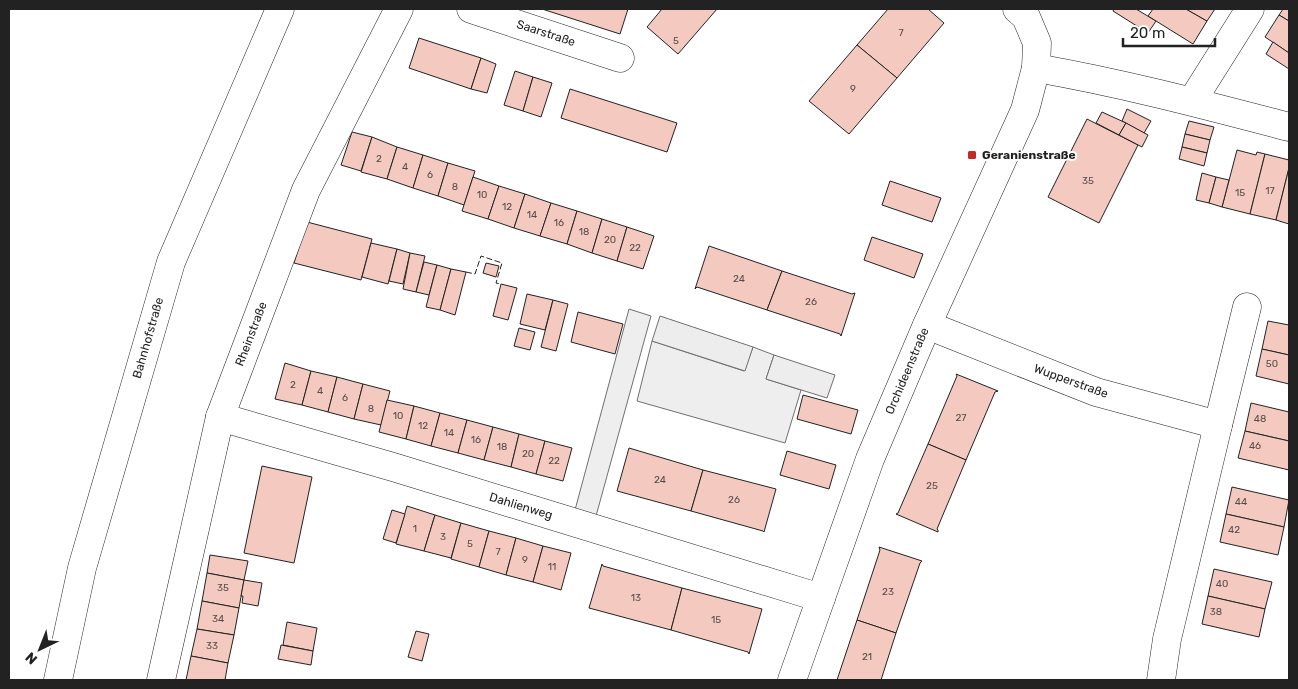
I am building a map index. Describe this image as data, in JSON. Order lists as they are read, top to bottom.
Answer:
{
  "streets": {
    "street": [
      "Saarstraße",
      "Rheinstraße",
      "Bahnhofstraße",
      "Orchideenstraße",
      "Wupperstraße",
      "Dahlienweg"
    ]
  },
  "crossings": [
    ["Rheinstraße", "Dahlienweg"],
    ["Orchideenstraße", "Wupperstraße"],
    ["Orchideenstraße", "Dahlienweg"]
  ],
  "places": {
    "transit": ["Geranienstraße"]
  },
  "house_numbers": [
    "7",
    "5",
    "9",
    "2",
    "4",
    "6",
    "35",
    "8",
    "17",
    "15",
    "10",
    "12",
    "14",
    "16",
    "18",
    "20",
    "22",
    "24",
    "26",
    "50",
    "2",
    "4",
    "6",
    "8",
    "10",
    "27",
    "48",
    "12",
    "14",
    "16",
    "46",
    "18",
    "20",
    "22",
    "24",
    "25",
    "26",
    "44",
    "1",
    "42",
    "3",
    "5",
    "7",
    "9",
    "11",
    "40",
    "35",
    "23",
    "13",
    "38",
    "34",
    "15",
    "33",
    "21"
  ],
  "scale_bar": "20 m",
  "north": "bottom left"
}
